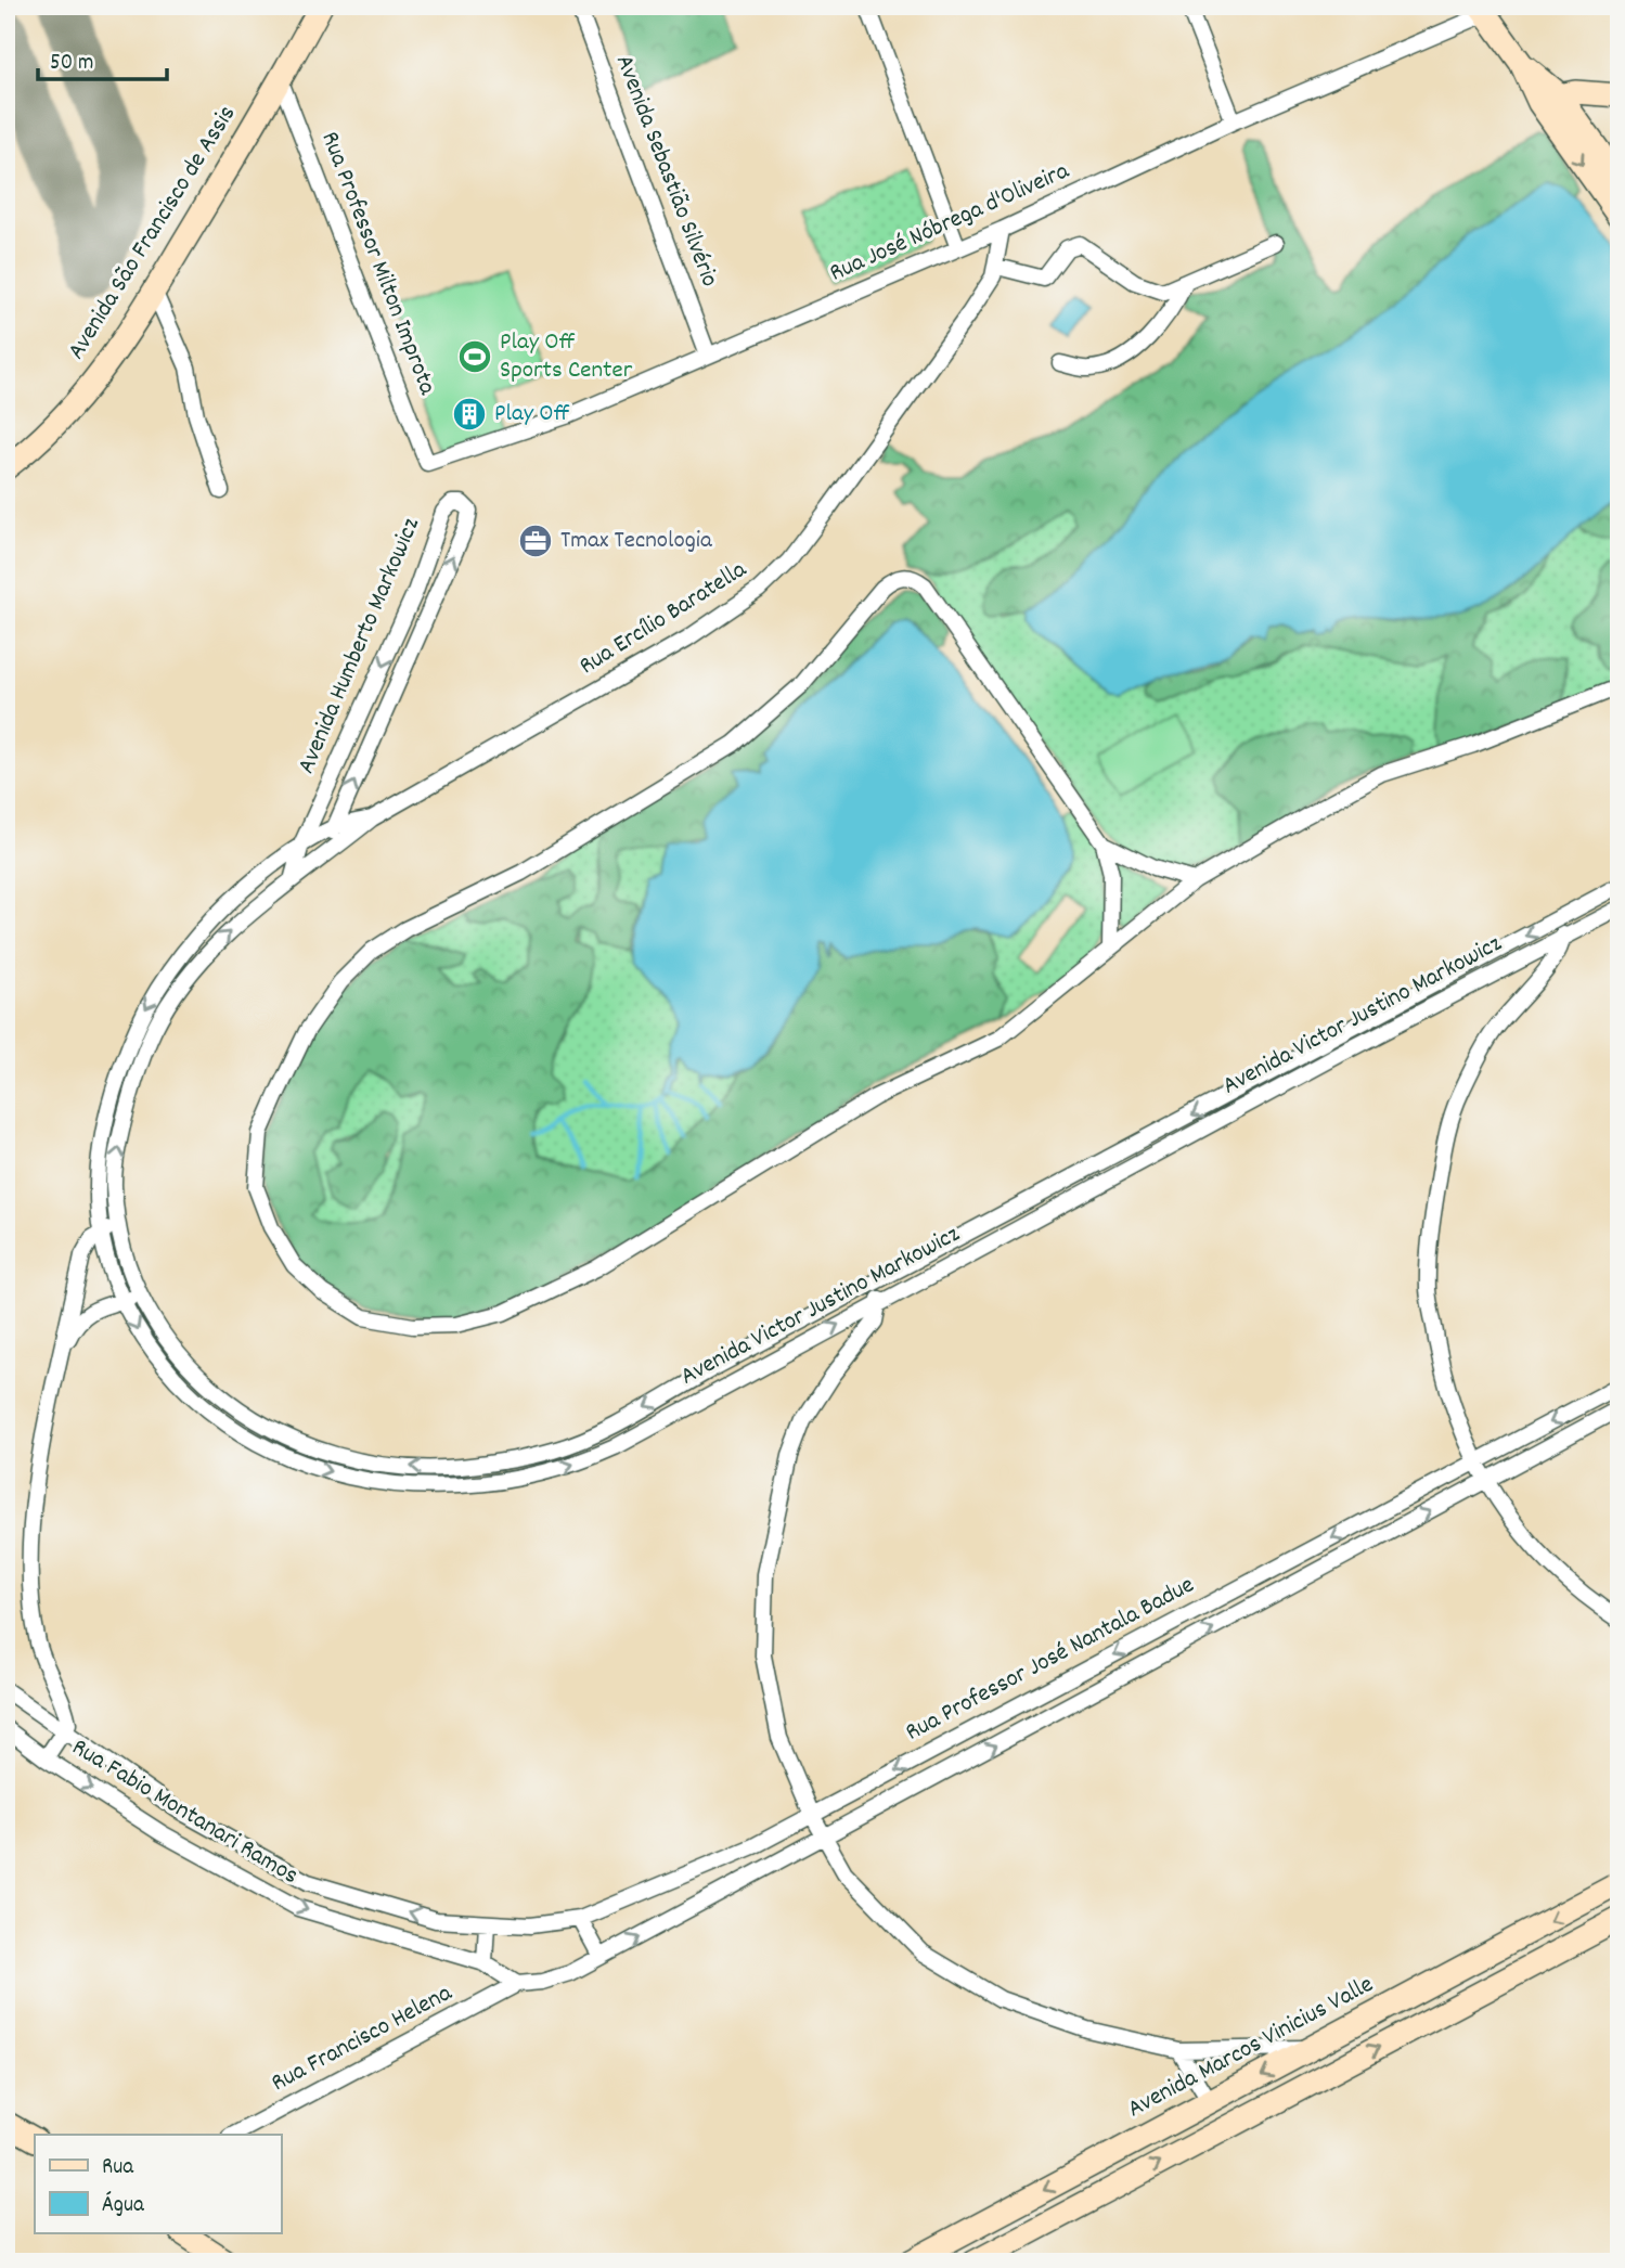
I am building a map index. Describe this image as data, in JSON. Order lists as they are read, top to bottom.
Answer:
{
  "streets": {
    "street": [
      "Avenida Sebastião Silvério",
      "Rua José Nóbrega d'Oliveira",
      "Avenida São Francisco de Assis",
      "Rua Professor Milton Improta",
      "Rua Ercílio Baratella",
      "Avenida Humberto Markowicz",
      "Avenida Victor Justino Markowicz",
      "Rua Professor José Nantala Badue",
      "Rua Fabio Montanari Ramos",
      "Rua Francisco Helena",
      "Avenida Marcos Vinicius Valle"
    ]
  },
  "crossings": [
    ["Avenida Sebastião Silvério", "Rua José Nóbrega d'Oliveira"],
    ["Rua José Nóbrega d'Oliveira", "Rua Professor Milton Improta"],
    ["Rua José Nóbrega d'Oliveira", "Rua Ercílio Baratella"],
    ["Avenida São Francisco de Assis", "Rua Professor Milton Improta"],
    ["Rua Ercílio Baratella", "Avenida Victor Justino Markowicz"],
    ["Avenida Humberto Markowicz", "Avenida Victor Justino Markowicz"],
    ["Rua Professor José Nantala Badue", "Rua Fabio Montanari Ramos"],
    ["Rua Professor José Nantala Badue", "Rua Francisco Helena"],
    ["Rua Fabio Montanari Ramos", "Rua Francisco Helena"]
  ],
  "places": {
    "sports": ["Play Off Sports Center"],
    "building": ["Play Off"],
    "office": ["Tmax Tecnologia"]
  },
  "legend": ["Rua", "Água"],
  "scale_bar": "50 m"
}
